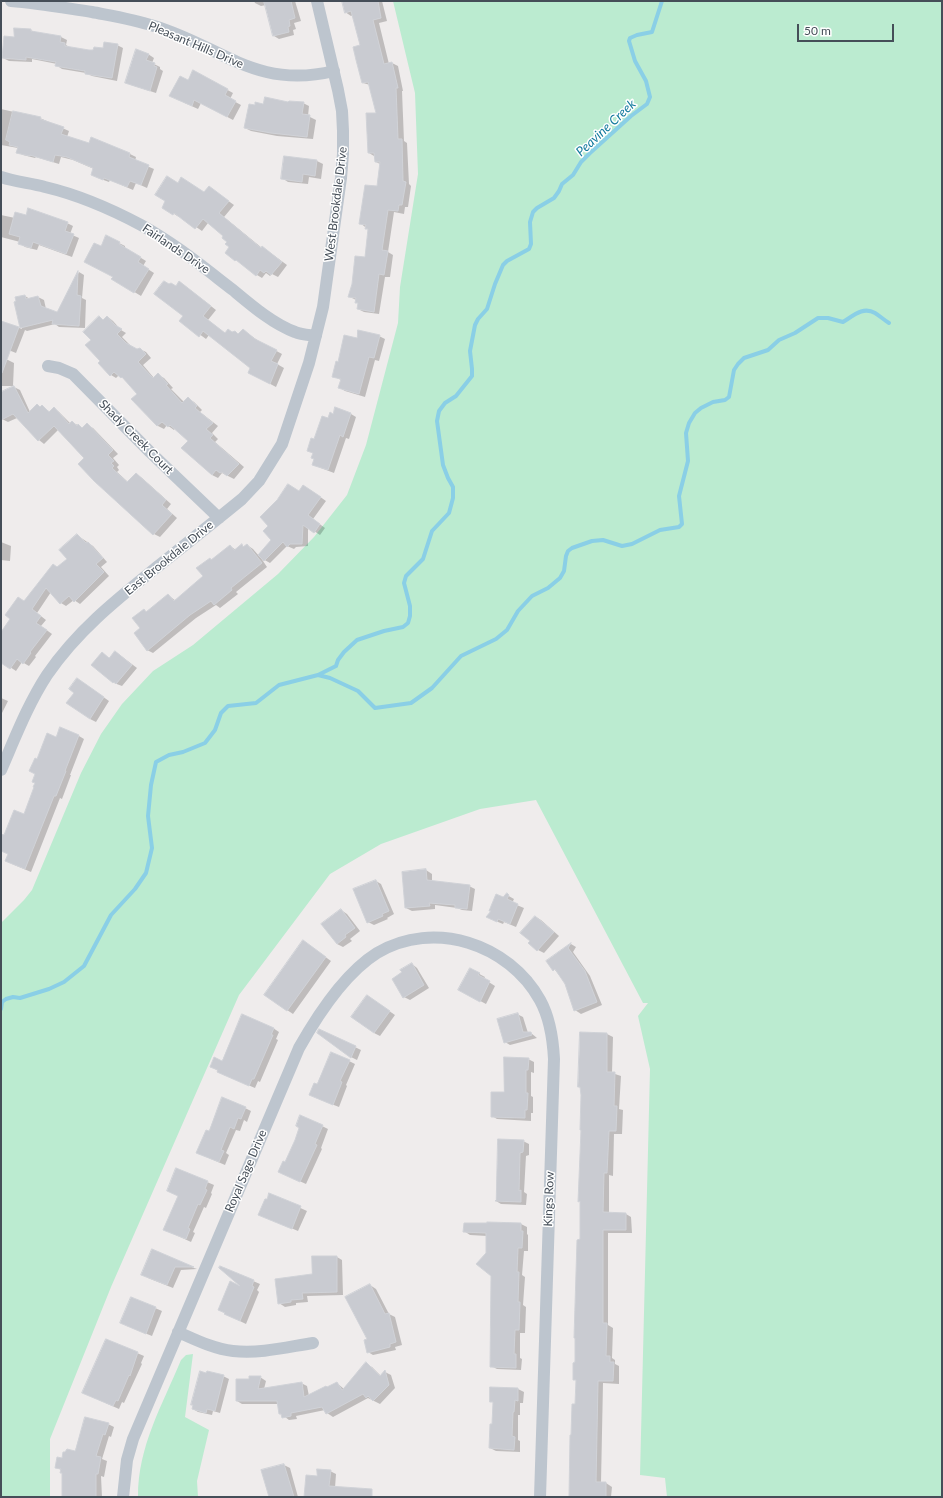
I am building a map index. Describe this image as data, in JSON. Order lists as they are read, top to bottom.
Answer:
{
  "streets": {
    "street": [
      "Pleasant Hills Drive",
      "West Brookdale Drive",
      "Fairlands Drive",
      "Shady Creek Court",
      "East Brookdale Drive",
      "Royal Sage Drive",
      "Kings Row"
    ]
  },
  "crossings": [
    ["Pleasant Hills Drive", "West Brookdale Drive"],
    ["West Brookdale Drive", "Fairlands Drive"],
    ["West Brookdale Drive", "East Brookdale Drive"],
    ["Fairlands Drive", "East Brookdale Drive"],
    ["Shady Creek Court", "East Brookdale Drive"],
    ["Royal Sage Drive", "Kings Row"]
  ],
  "water": ["Peavine Creek"],
  "scale_bar": "50 m"
}
